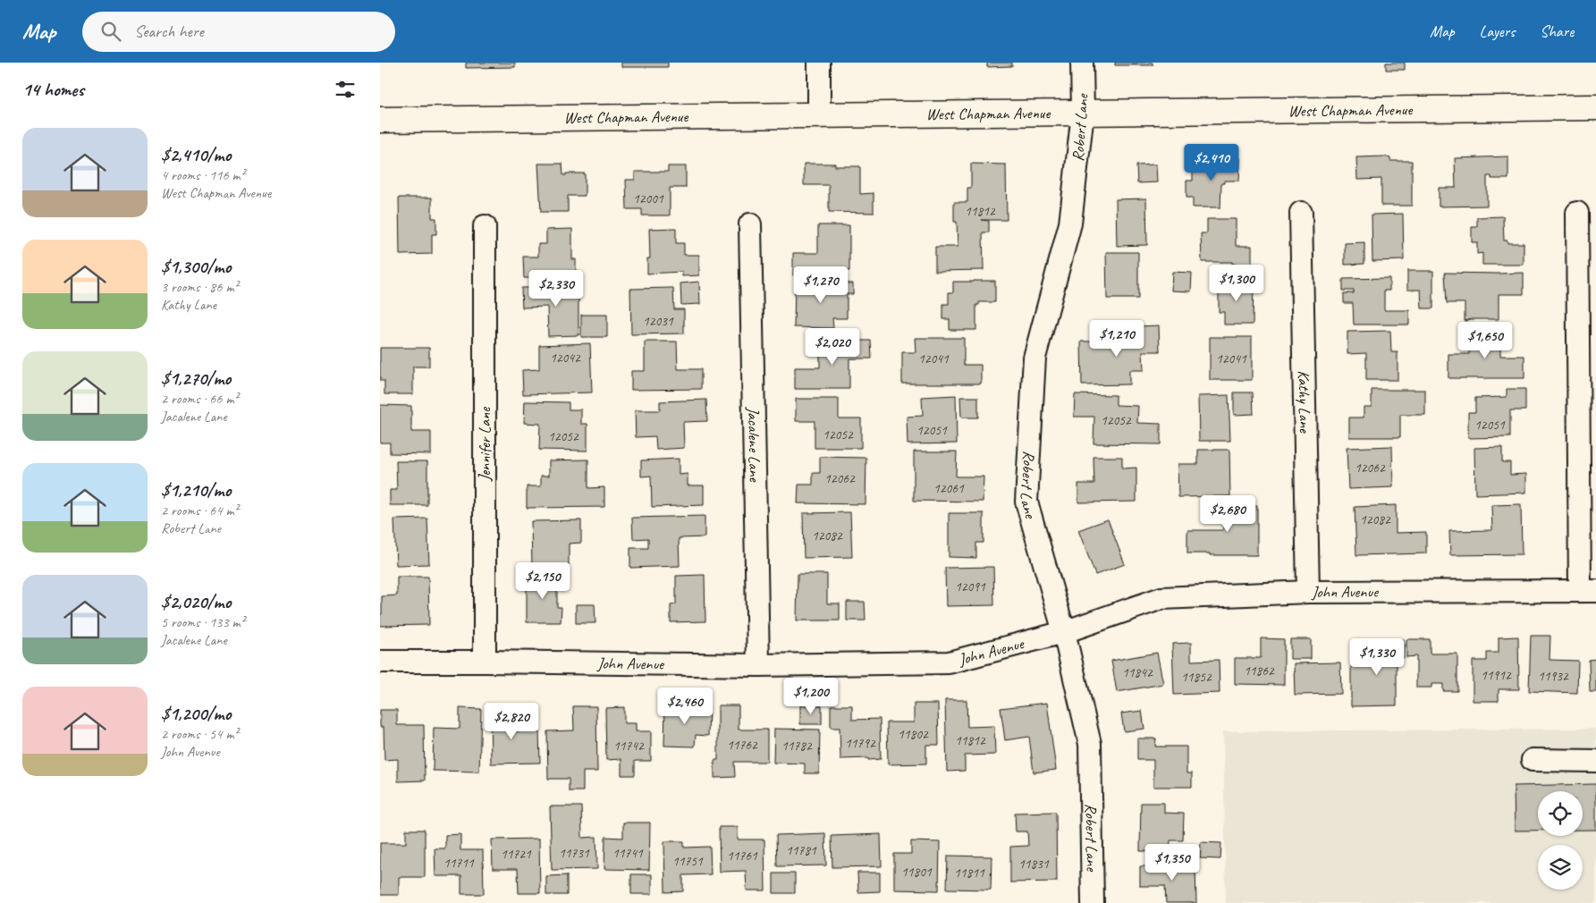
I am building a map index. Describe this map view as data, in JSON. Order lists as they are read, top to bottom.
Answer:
{
  "streets": {
    "main road": ["West Chapman Avenue"],
    "street": [
      "Robert Lane",
      "Kathy Lane",
      "Jennifer Lane",
      "Jacalene Lane",
      "John Avenue"
    ]
  },
  "crossings": [
    ["West Chapman Avenue", "Robert Lane"],
    ["Robert Lane", "John Avenue"],
    ["Kathy Lane", "John Avenue"],
    ["Jennifer Lane", "John Avenue"],
    ["Jacalene Lane", "John Avenue"]
  ],
  "house_numbers": [
    "12001",
    "11812",
    "12031",
    "12042",
    "12041",
    "12041",
    "12052",
    "12051",
    "12051",
    "12052",
    "12052",
    "12062",
    "12062",
    "12061",
    "12082",
    "12082",
    "12091",
    "11862",
    "11842",
    "11912",
    "11932",
    "11852",
    "11802",
    "11812",
    "11792",
    "11762",
    "11742",
    "11782",
    "11781",
    "11731",
    "11741",
    "11721",
    "11761",
    "11751",
    "11711",
    "11831",
    "11801",
    "11811"
  ],
  "page": {
    "header": "Map",
    "search": "Search here",
    "nav": ["Map", "Layers", "Share"],
    "heading": "14 homes",
    "list": [
      {
        "name": "$2,410/mo",
        "note": "4 rooms · 116 m² · West Chapman Avenue"
      },
      {
        "name": "$1,300/mo",
        "note": "3 rooms · 86 m² · Kathy Lane"
      },
      {
        "name": "$1,270/mo",
        "note": "2 rooms · 66 m² · Jacalene Lane"
      },
      {
        "name": "$1,210/mo",
        "note": "2 rooms · 64 m² · Robert Lane"
      },
      {
        "name": "$2,020/mo",
        "note": "5 rooms · 133 m² · Jacalene Lane"
      },
      {
        "name": "$1,200/mo",
        "note": "2 rooms · 54 m² · John Avenue"
      }
    ],
    "price": [
      "$2,410",
      "$1,300",
      "$1,270",
      "$2,330",
      "$1,210",
      "$1,650",
      "$2,020",
      "$2,680",
      "$2,150",
      "$1,330",
      "$1,200",
      "$2,460",
      "$2,820",
      "$1,350"
    ]
  }
}
